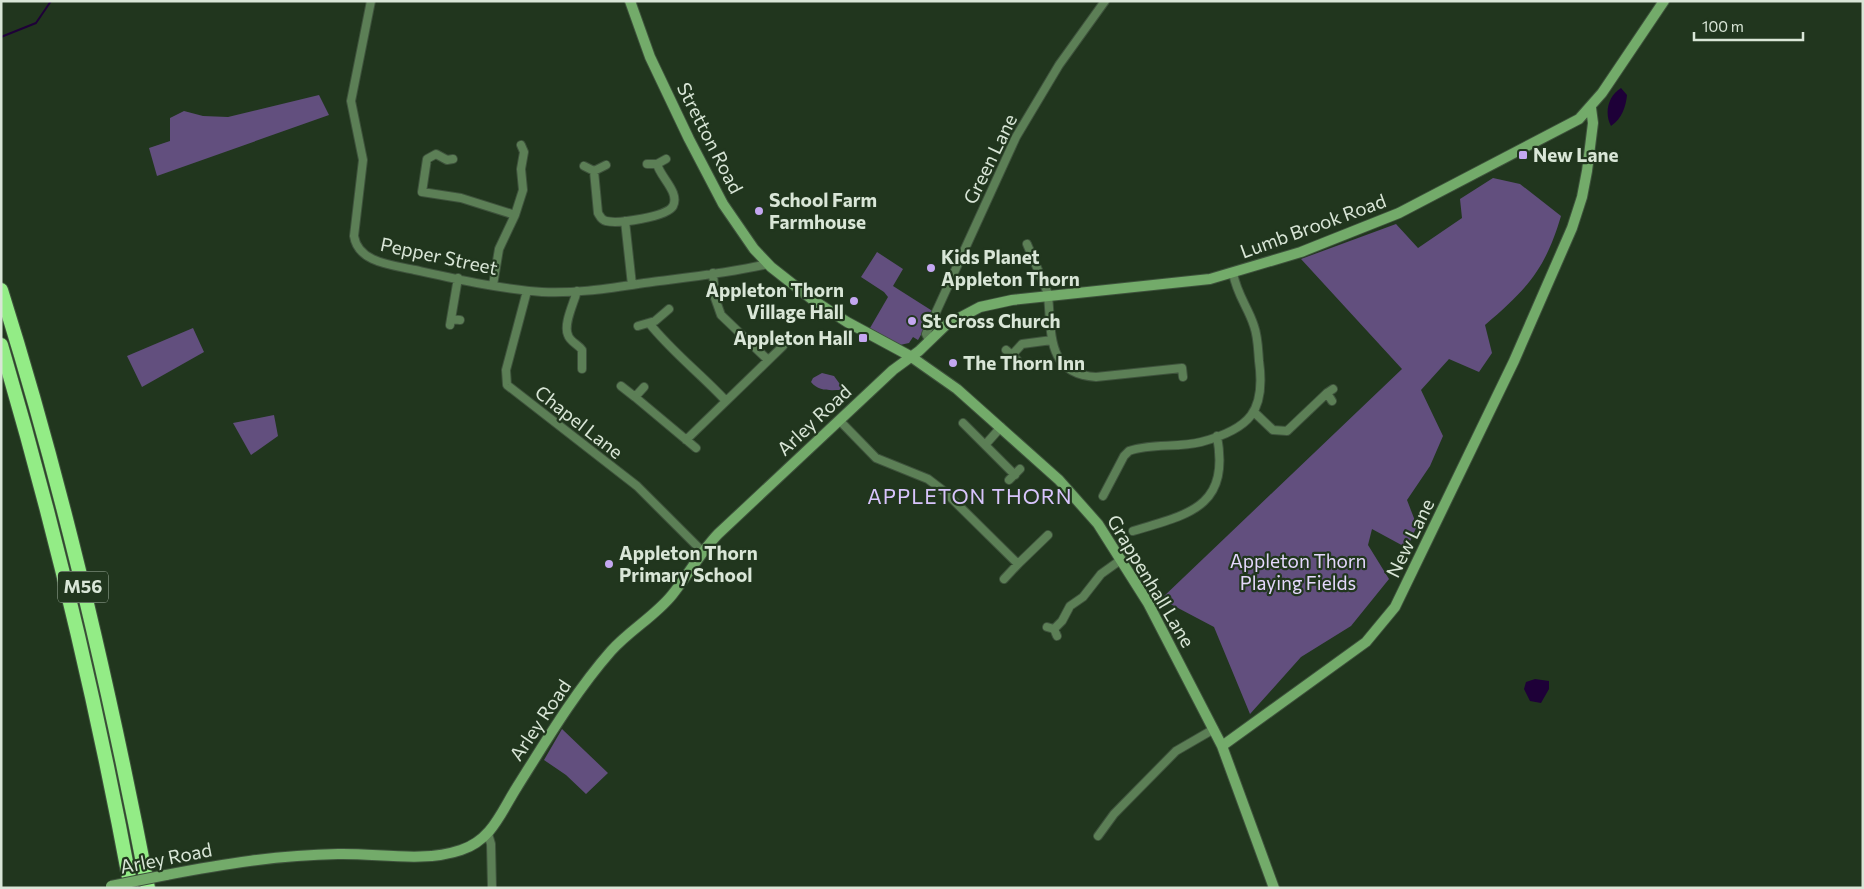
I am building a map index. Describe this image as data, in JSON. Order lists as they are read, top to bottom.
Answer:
{
  "streets": {
    "highway": ["M56"],
    "street": [
      "Stretton Road",
      "Green Lane",
      "Lumb Brook Road",
      "Pepper Street",
      "Arley Road",
      "Chapel Lane",
      "New Lane",
      "Grappenhall Lane"
    ]
  },
  "crossings": [
    ["Stretton Road", "Lumb Brook Road"],
    ["Stretton Road", "Pepper Street"],
    ["Stretton Road", "Arley Road"],
    ["Stretton Road", "Grappenhall Lane"],
    ["Green Lane", "Lumb Brook Road"],
    ["Lumb Brook Road", "Arley Road"],
    ["Lumb Brook Road", "New Lane"],
    ["Lumb Brook Road", "Grappenhall Lane"],
    ["Pepper Street", "Chapel Lane"],
    ["Arley Road", "Chapel Lane"],
    ["Arley Road", "Grappenhall Lane"],
    ["New Lane", "Grappenhall Lane"]
  ],
  "districts": ["APPLETON THORN"],
  "parks": ["Appleton Thorn Playing Fields"],
  "places": {
    "transit": ["New Lane", "Appleton Hall"],
    "other": [
      "School Farm Farmhouse",
      "Kids Planet Appleton Thorn",
      "Appleton Thorn Village Hall",
      "St Cross Church",
      "The Thorn Inn",
      "Appleton Thorn Primary School"
    ]
  },
  "scale_bar": "100 m"
}
